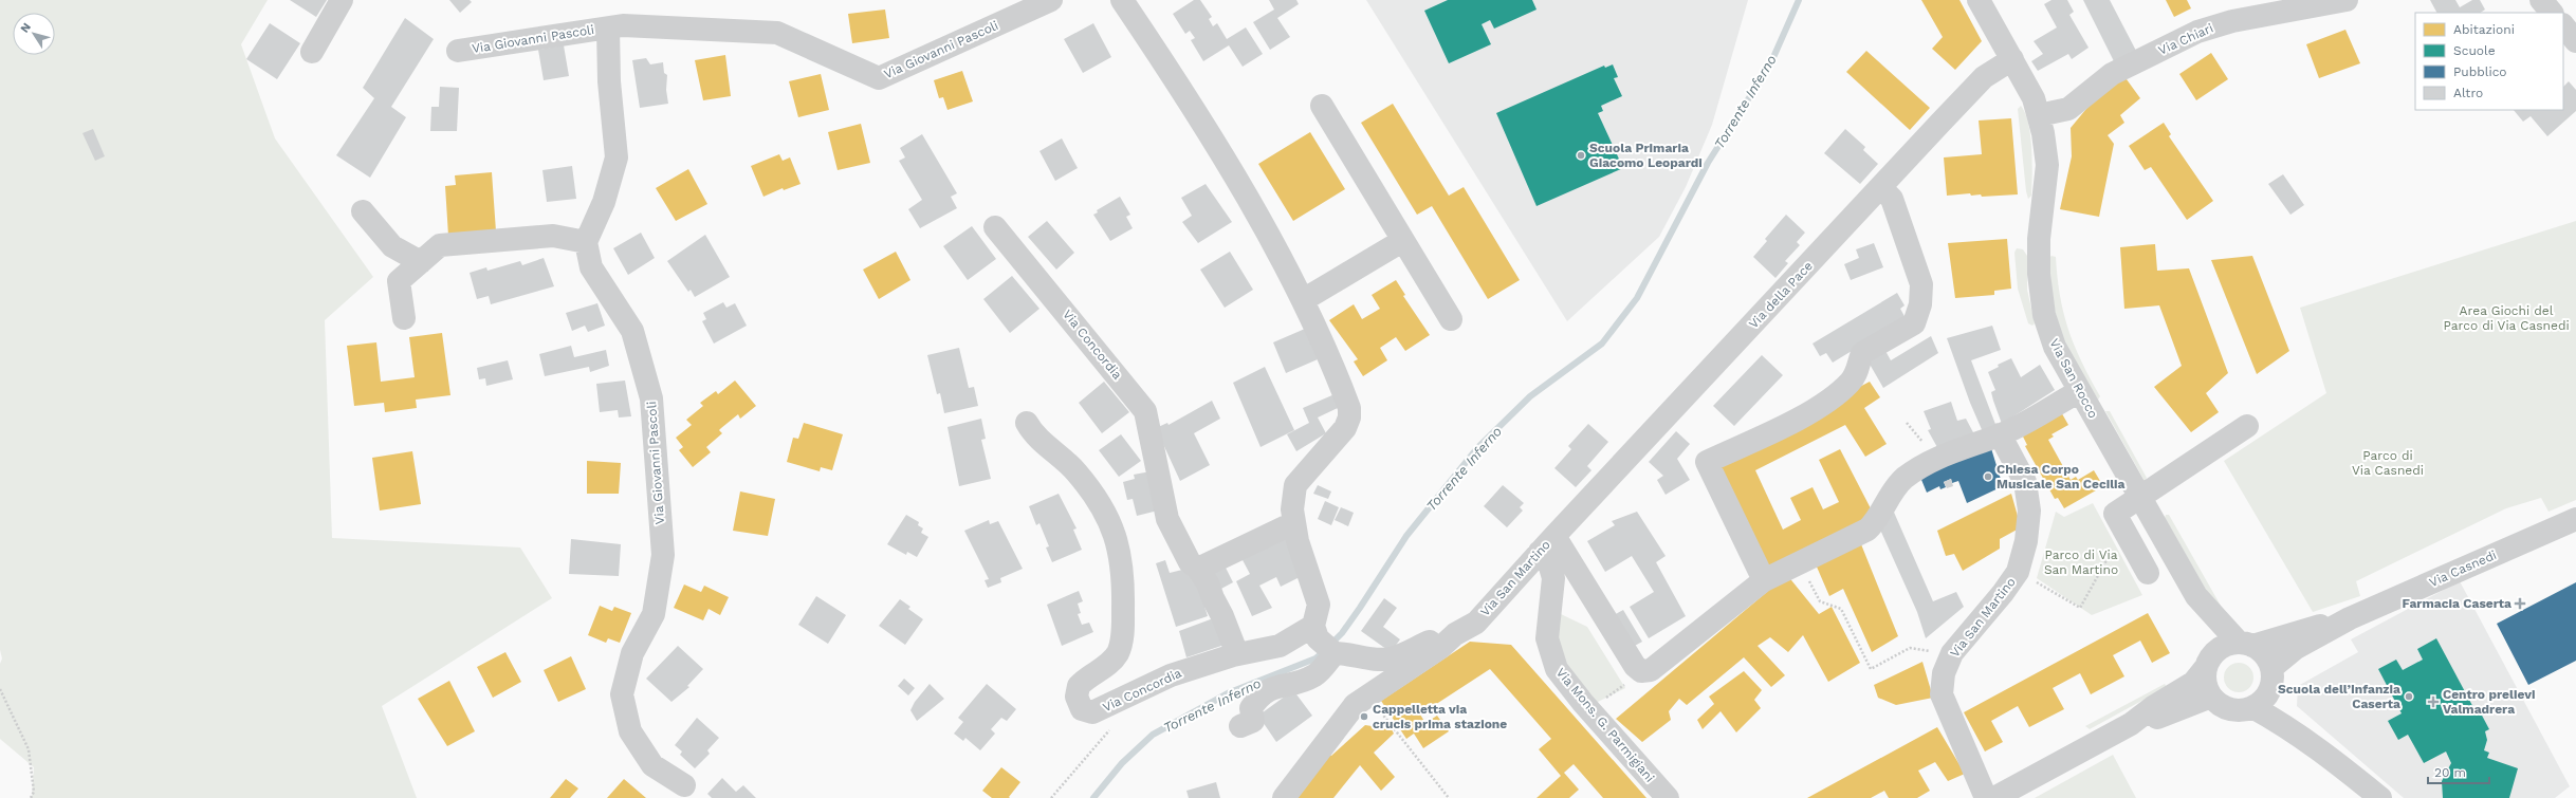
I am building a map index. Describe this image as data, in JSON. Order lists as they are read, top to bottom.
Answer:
{
  "streets": {
    "street": [
      "Via Giovanni Pascoli",
      "Via Chiari",
      "Via della Pace",
      "Via Concordia",
      "Via San Rocco",
      "Via Casnedi",
      "Via San Martino",
      "Via Mons. G. Parmigiani"
    ]
  },
  "crossings": [
    ["Via Chiari", "Via San Rocco"],
    ["Via della Pace", "Via San Rocco"],
    ["Via della Pace", "Via San Martino"],
    ["Via della Pace", "Via Mons. G. Parmigiani"],
    ["Via San Rocco", "Via Casnedi"],
    ["Via San Martino", "Via Mons. G. Parmigiani"]
  ],
  "water": ["Torrente Inferno"],
  "parks": ["Area Giochi del Parco di Via Casnedi", "Parco di Via Casnedi", "Parco di Via San Martino"],
  "places": {
    "other": [
      "Scuola Primaria Giacomo Leopardi",
      "Chiesa Corpo Musicale San Cecilia",
      "Scuola dell’Infanzia Caserta",
      "Cappelletta via crucis prima stazione"
    ],
    "health": ["Farmacia Caserta", "Centro prelievi Valmadrera"]
  },
  "legend": [
    "Abitazioni",
    "Scuole",
    "Pubblico",
    "Altro"
  ],
  "scale_bar": "20 m",
  "north": "top left"
}
